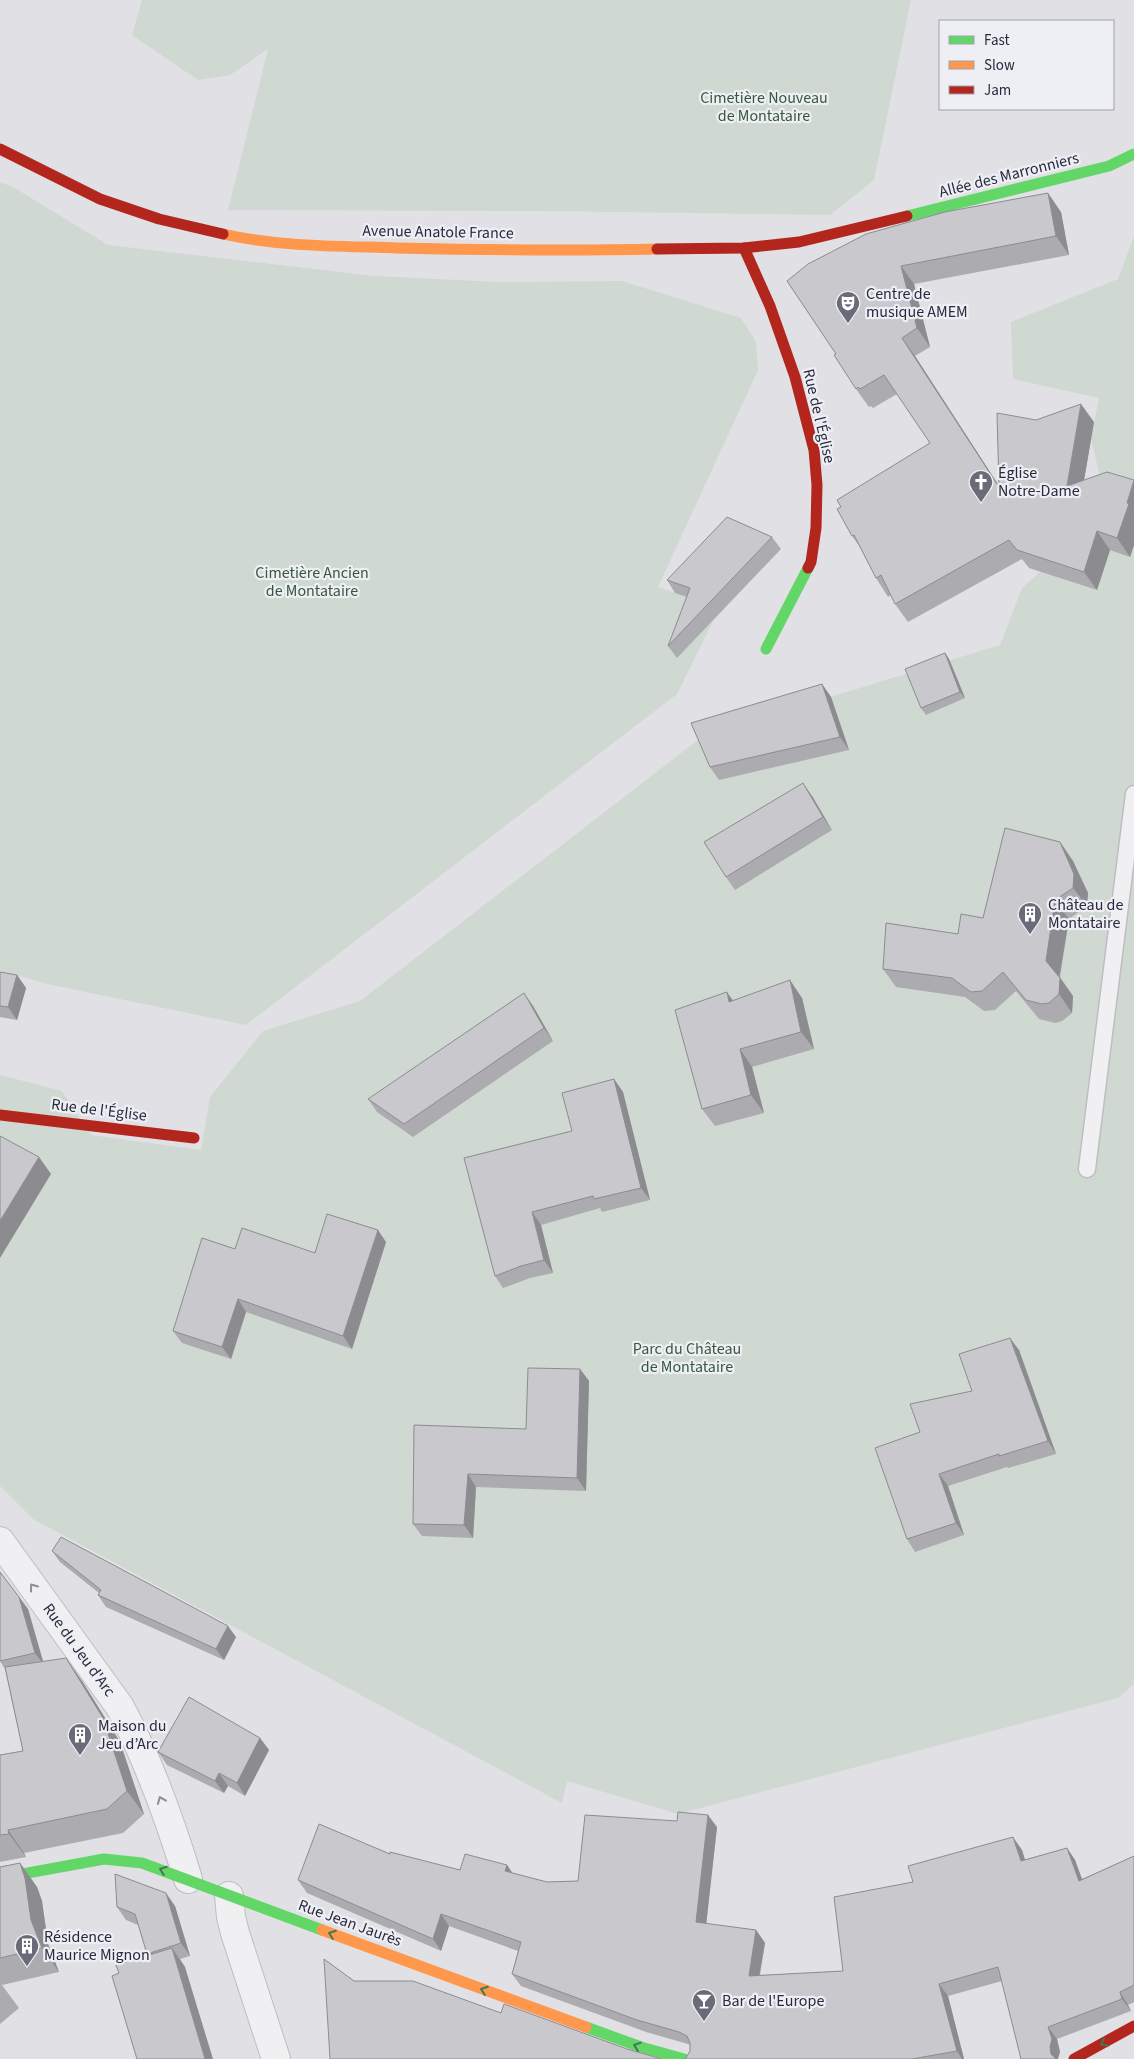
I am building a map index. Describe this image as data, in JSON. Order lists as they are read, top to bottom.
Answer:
{
  "streets": {
    "street": [
      "Allée des Marronniers",
      "Avenue Anatole France",
      "Rue de l'Église",
      "Rue du Jeu d'Arc",
      "Rue Jean Jaurès"
    ]
  },
  "crossings": [
    ["Allée des Marronniers", "Avenue Anatole France"],
    ["Avenue Anatole France", "Rue de l'Église"],
    ["Rue du Jeu d'Arc", "Rue Jean Jaurès"]
  ],
  "one_way": ["Rue du Jeu d'Arc", "Rue Jean Jaurès"],
  "parks": ["Cimetière Nouveau de Montataire", "Cimetière Ancien de Montataire", "Parc du Château de Montataire"],
  "places": {
    "theatre": ["Centre de musique AMEM"],
    "church": ["Église Notre-Dame"],
    "building": ["Château de Montataire", "Maison du Jeu d’Arc", "Résidence Maurice Mignon"],
    "bar": ["Bar de l'Europe"]
  },
  "legend": ["Fast", "Slow", "Jam"]
}
